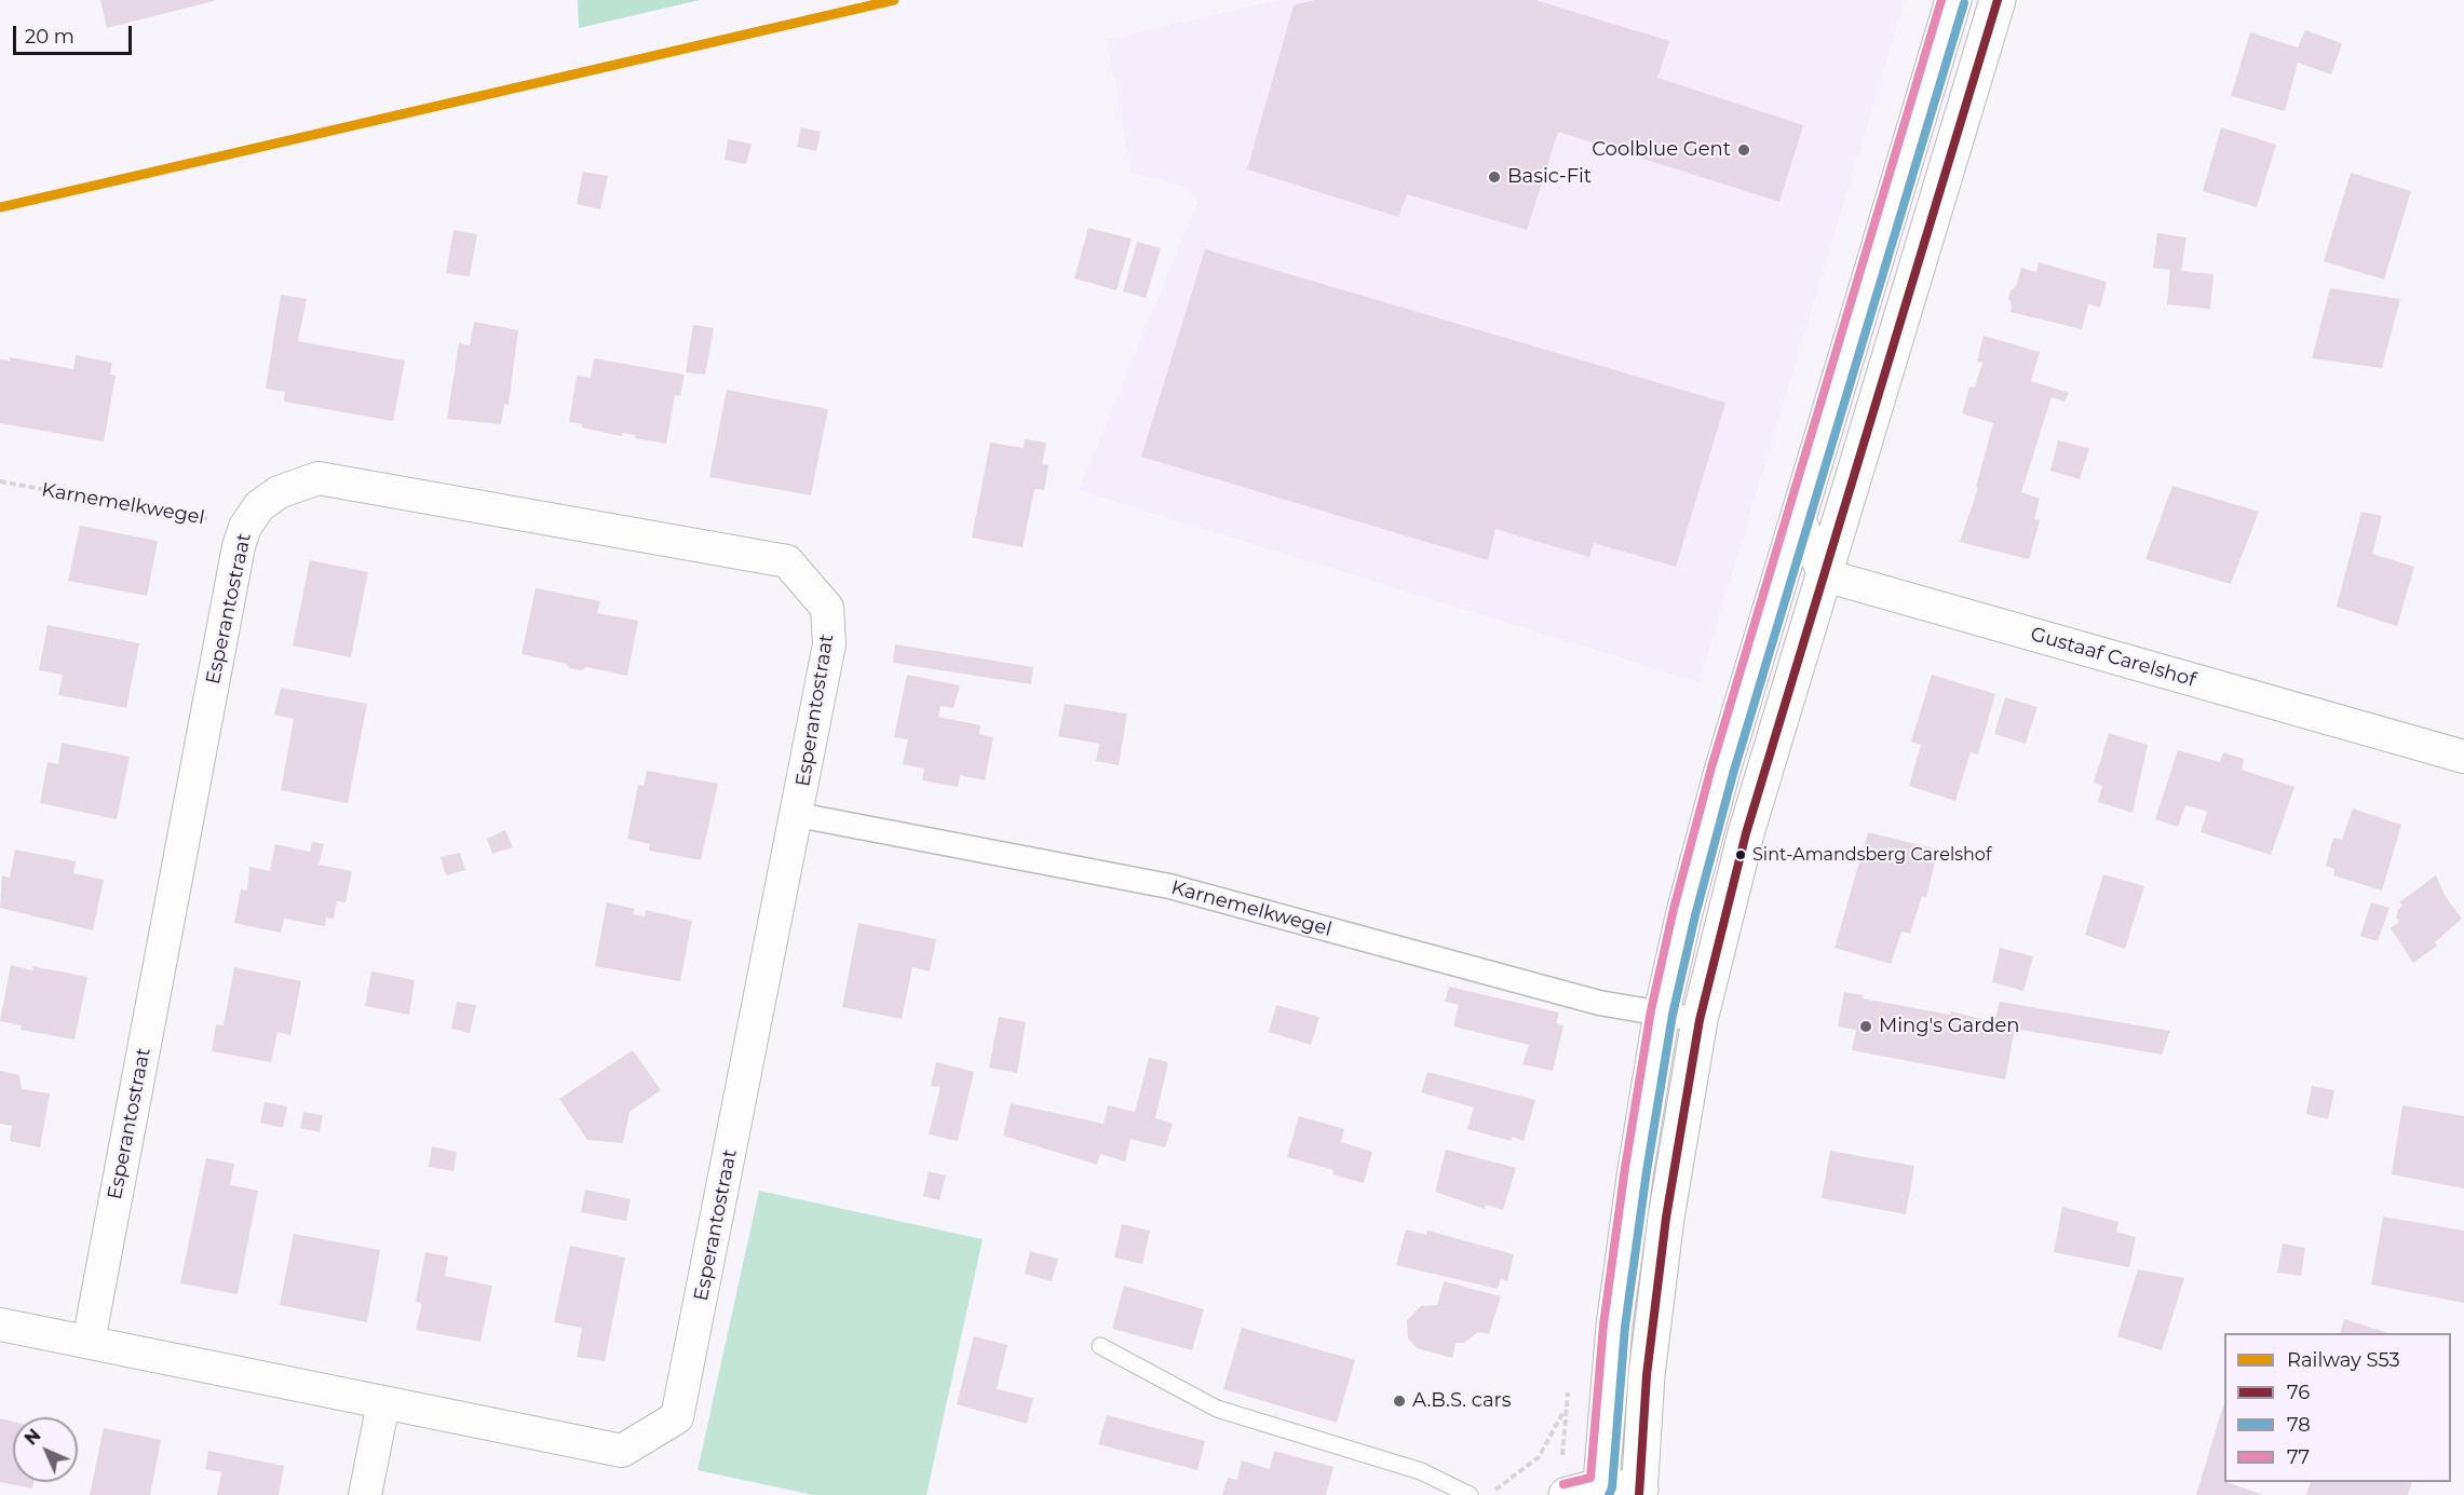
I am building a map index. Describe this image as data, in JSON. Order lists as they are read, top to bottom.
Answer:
{
  "streets": {
    "street": ["Karnemelkwegel", "Esperantostraat", "Gustaaf Carelshof"]
  },
  "crossings": [
    ["Karnemelkwegel", "Esperantostraat"]
  ],
  "places": [
    "Coolblue Gent",
    "Basic-Fit",
    "Sint-Amandsberg Carelshof",
    "Ming's Garden",
    "A.B.S. cars"
  ],
  "lines": [
    "rail line S53",
    "transit line 76",
    "transit line 77",
    "transit line 78"
  ],
  "legend": [
    "Railway S53",
    "76",
    "78",
    "77"
  ],
  "scale_bar": "20 m",
  "north": "top left"
}
